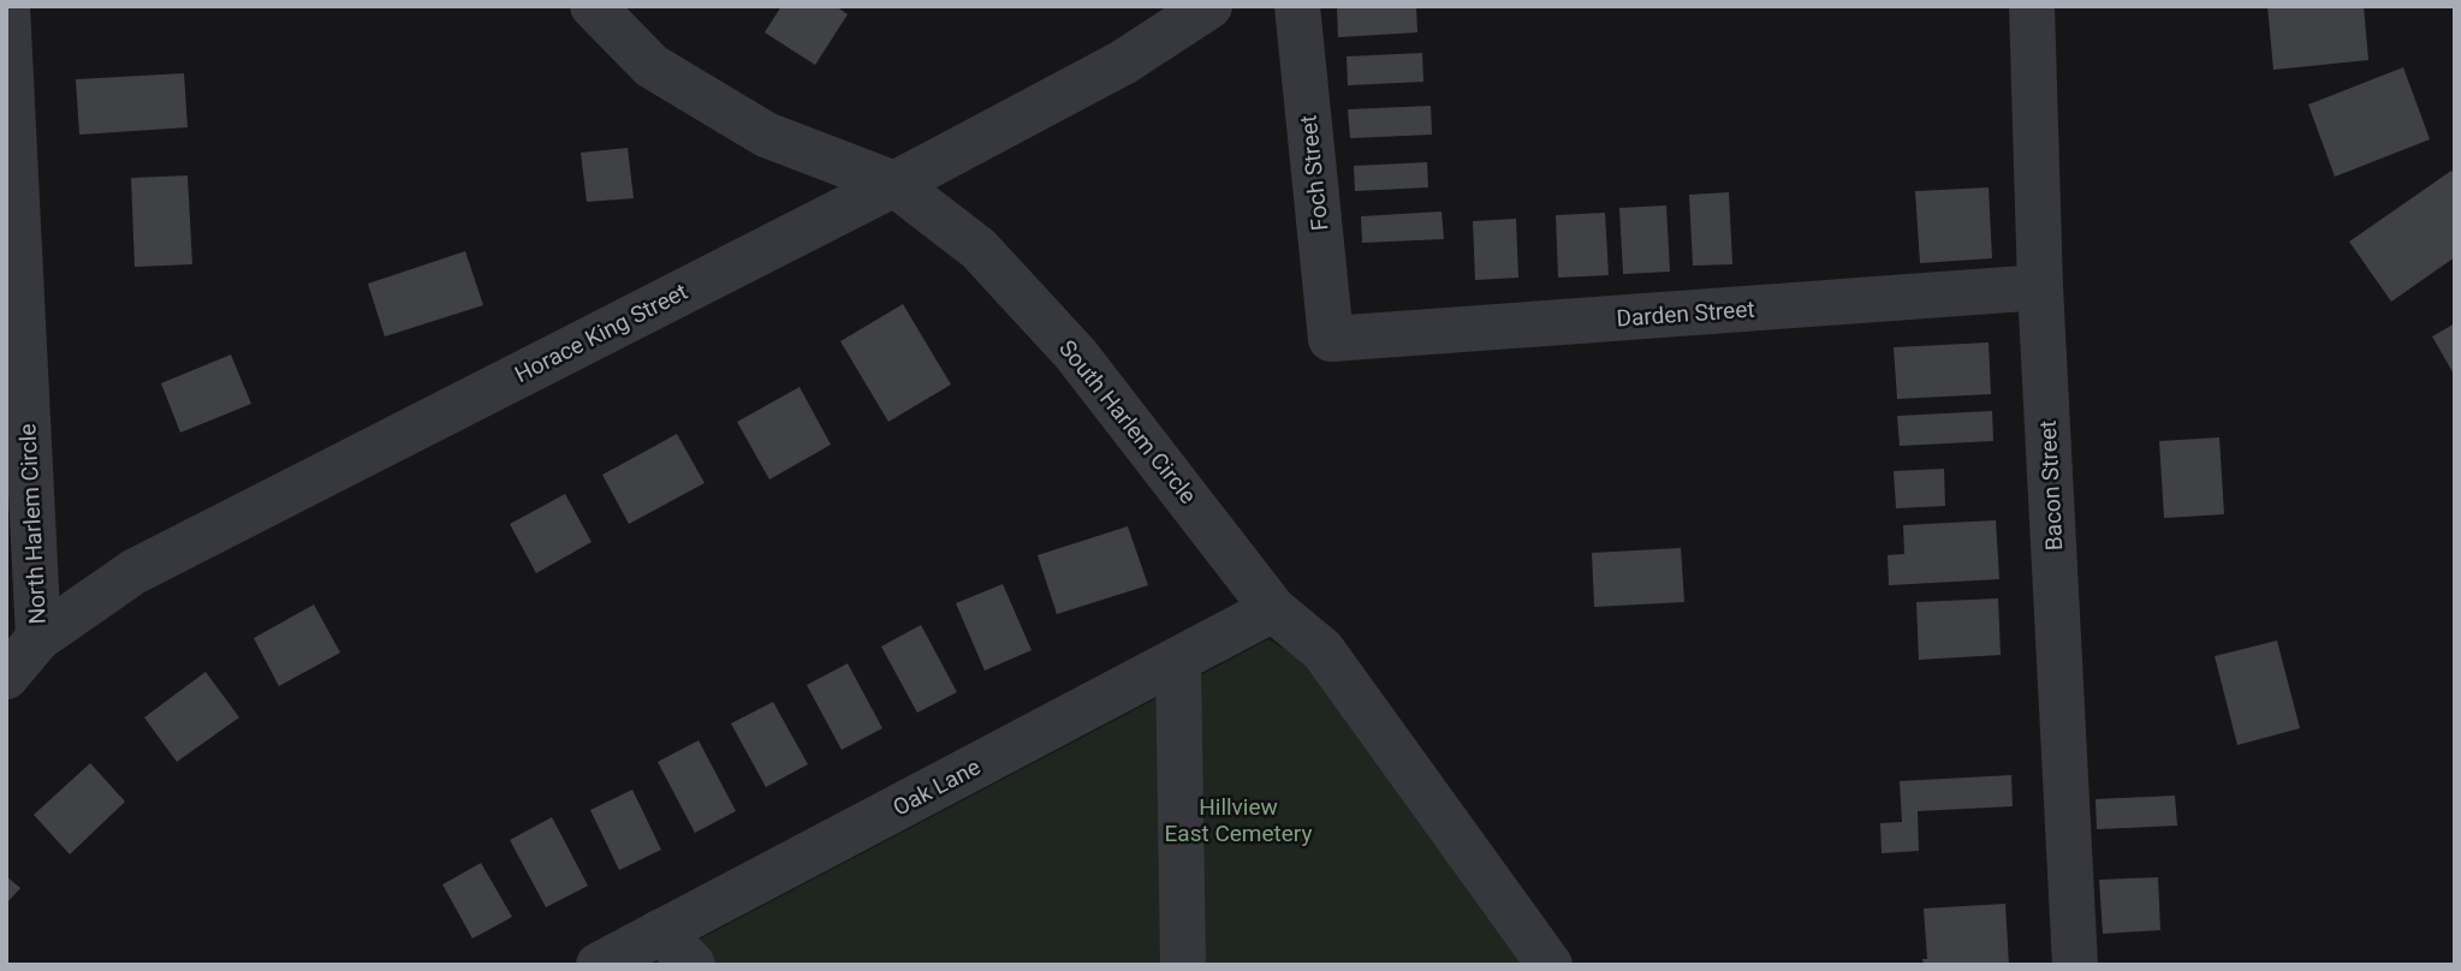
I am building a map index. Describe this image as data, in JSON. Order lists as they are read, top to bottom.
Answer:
{
  "streets": {
    "street": [
      "Foch Street",
      "Darden Street",
      "Horace King Street",
      "South Harlem Circle",
      "Bacon Street",
      "North Harlem Circle",
      "Oak Lane"
    ]
  },
  "crossings": [
    ["Foch Street", "Darden Street"],
    ["Darden Street", "Bacon Street"],
    ["Horace King Street", "South Harlem Circle"],
    ["Horace King Street", "North Harlem Circle"],
    ["South Harlem Circle", "Oak Lane"]
  ],
  "parks": ["Hillview East Cemetery"]
}
